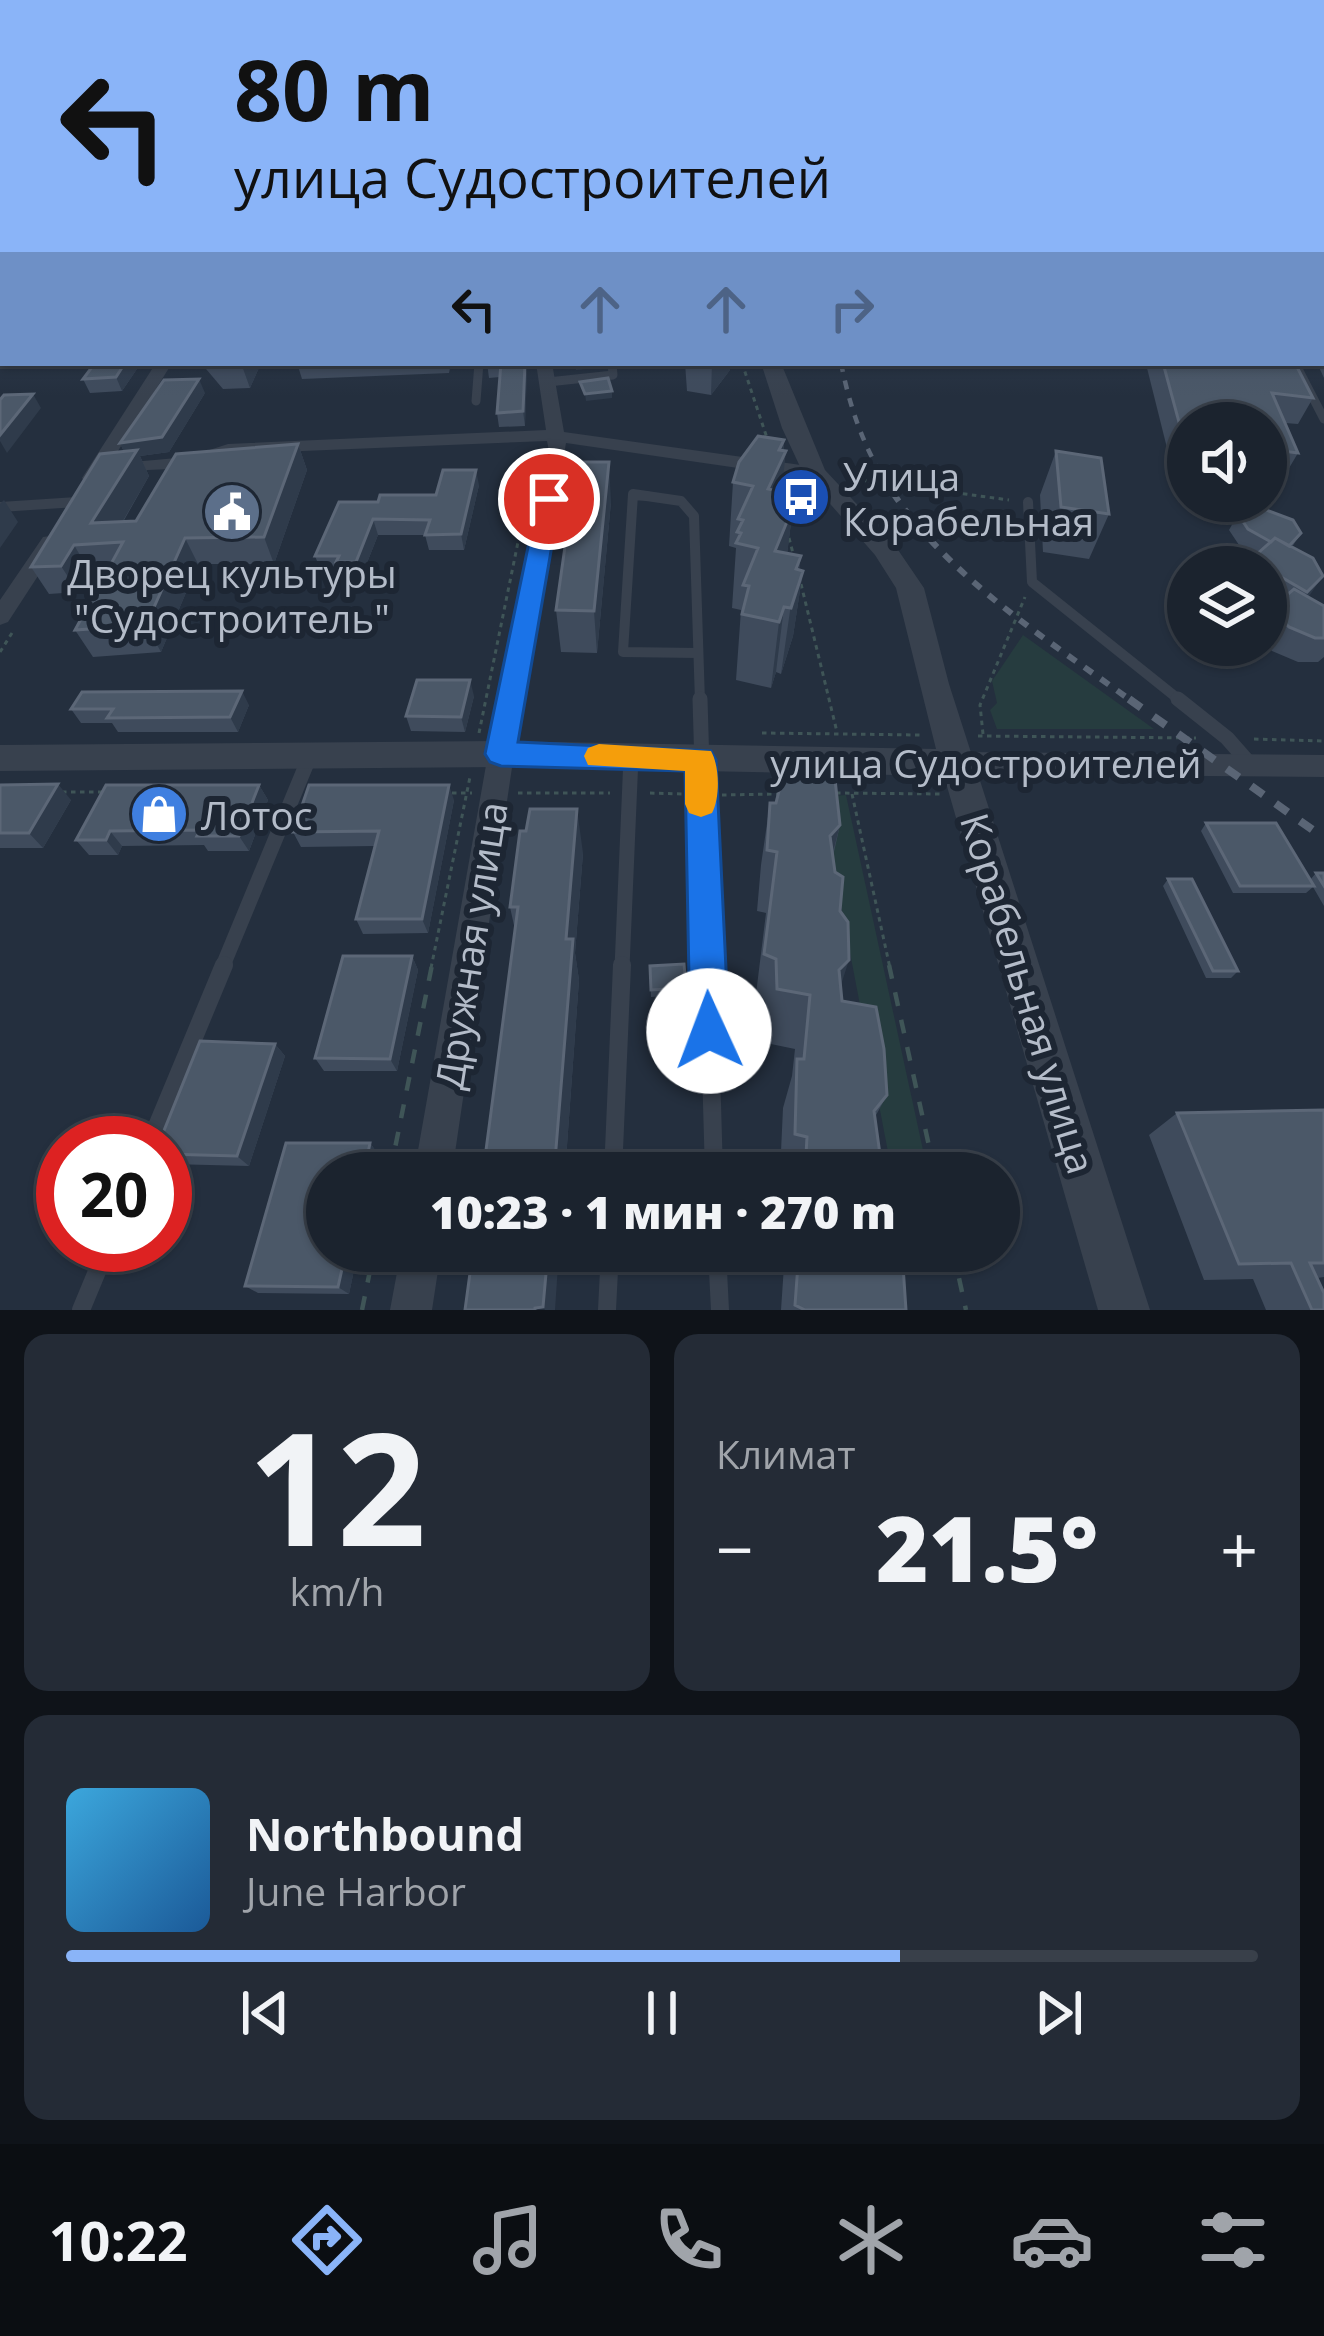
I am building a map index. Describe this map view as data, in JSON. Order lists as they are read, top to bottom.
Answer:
{
  "streets": {
    "street": ["улица Судостроителей", "Дружная улица", "Корабельная улица"]
  },
  "crossings": [
    ["улица Судостроителей", "Дружная улица"],
    ["улица Судостроителей", "Корабельная улица"]
  ],
  "places": {
    "bus stop": ["Улица Корабельная"],
    "public building": ["Дворец культуры \"Судостроитель\""],
    "shop": ["Лотос"]
  },
  "page": {
    "turn": ["80 m", "улица Судостроителей"],
    "limit": "20",
    "trip": "10:23 · 1 мин · 270 m",
    "tile": [
      ["12", "km/h"],
      "Климат"
    ],
    "heat": ["−", "21.5°", "+"],
    "song": ["Northbound", "June Harbor"],
    "tabs": "10:22"
  }
}
